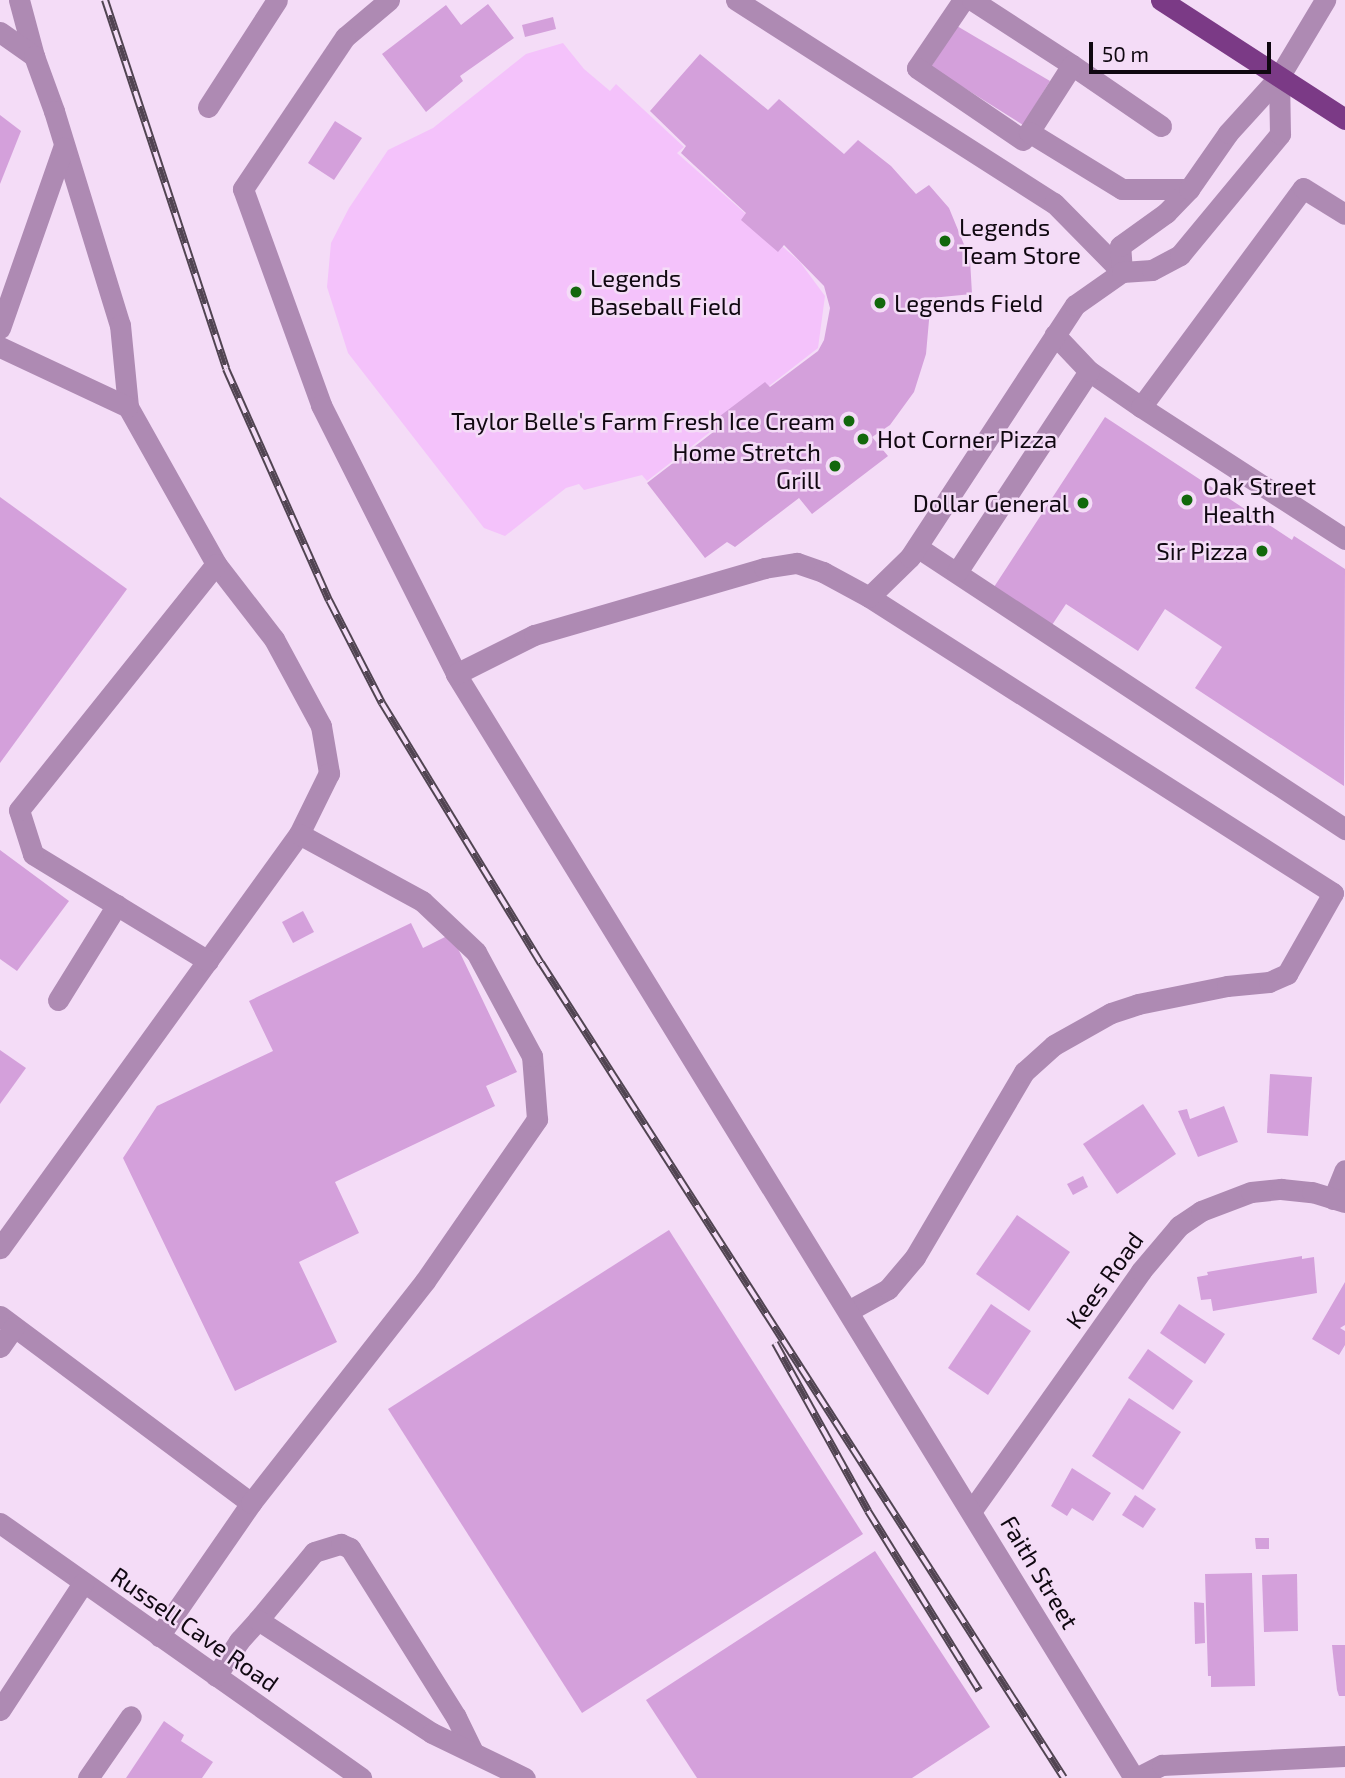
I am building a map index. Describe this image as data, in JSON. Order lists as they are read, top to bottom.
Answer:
{
  "streets": {
    "street": ["Kees Road", "Faith Street", "Russell Cave Road"]
  },
  "crossings": [
    ["Kees Road", "Faith Street"]
  ],
  "places": [
    "Legends Team Store",
    "Legends Baseball Field",
    "Legends Field",
    "Taylor Belle's Farm Fresh Ice Cream",
    "Hot Corner Pizza",
    "Home Stretch Grill",
    "Oak Street Health",
    "Dollar General",
    "Sir Pizza"
  ],
  "scale_bar": "50 m"
}
